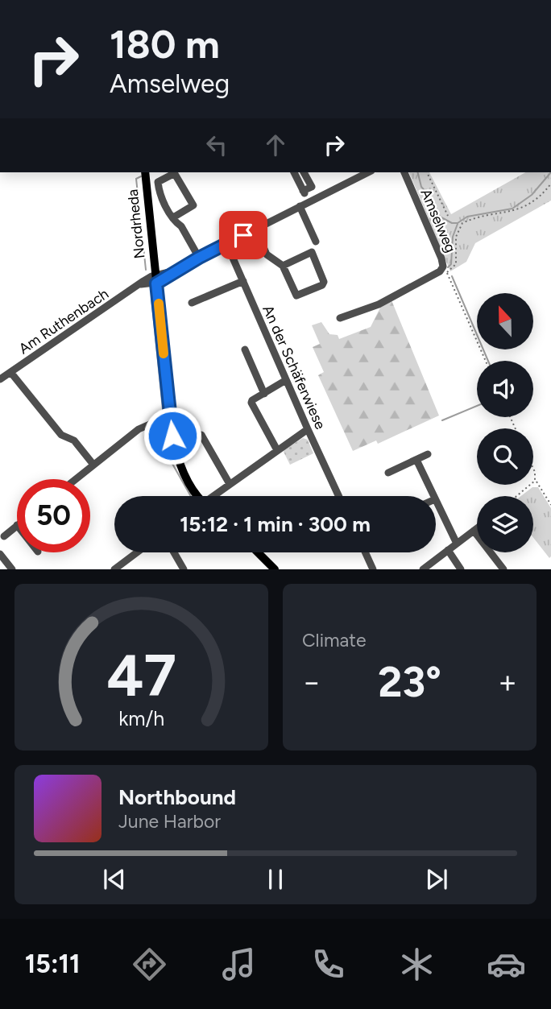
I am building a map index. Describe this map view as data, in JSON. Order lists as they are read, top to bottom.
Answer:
{
  "streets": {
    "main road": ["Nordrheda"],
    "street": ["Amselweg", "Am Ruthenbach", "An der Schäferwiese"]
  },
  "crossings": [
    ["Nordrheda", "Am Ruthenbach"]
  ],
  "north": "top",
  "page": {
    "turn": ["180 m", "Amselweg"],
    "limit": "50",
    "trip": "15:12 · 1 min · 300 m",
    "tile": "Climate",
    "heat": ["−", "23°", "+"],
    "song": ["Northbound", "June Harbor"],
    "tabs": "15:11",
    "gauge": ["47", "km/h"]
  }
}
